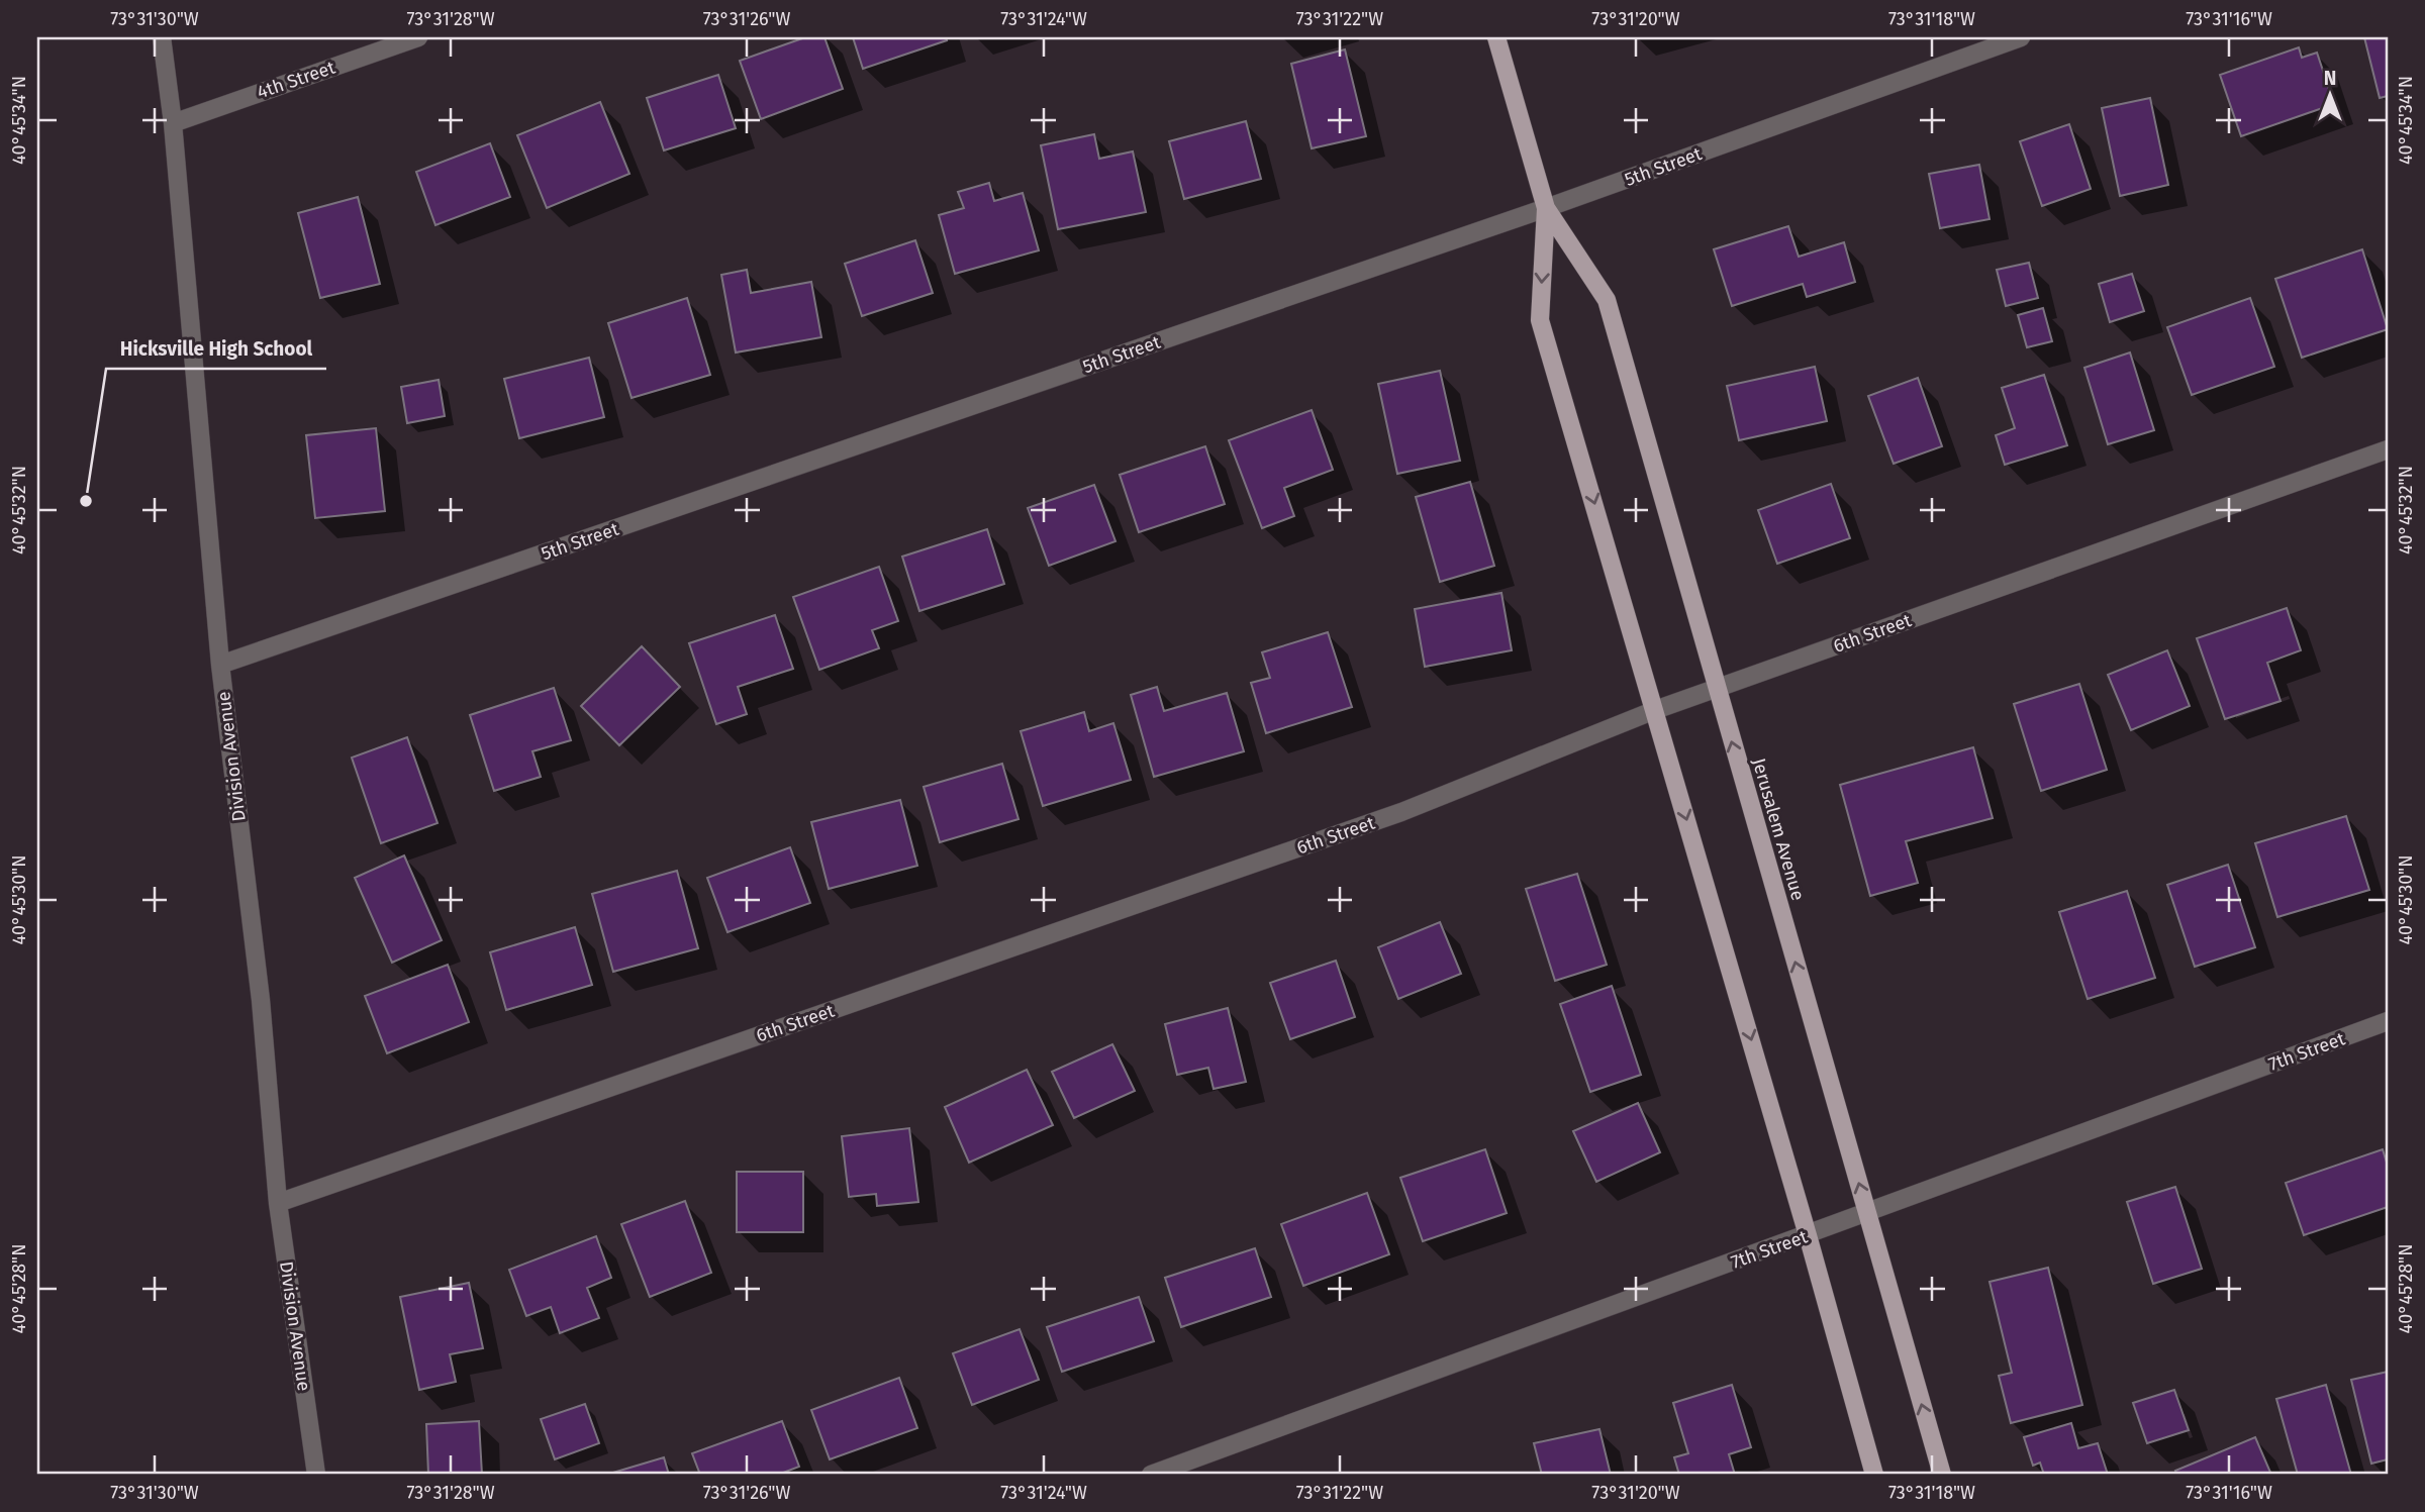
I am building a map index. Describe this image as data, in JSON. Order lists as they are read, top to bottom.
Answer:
{
  "streets": {
    "main road": ["Jerusalem Avenue"],
    "street": [
      "4th Street",
      "5th Street",
      "6th Street",
      "Division Avenue",
      "7th Street"
    ]
  },
  "crossings": [
    ["4th Street", "Division Avenue"],
    ["5th Street", "Division Avenue"],
    ["5th Street", "Jerusalem Avenue"],
    ["6th Street", "Division Avenue"],
    ["6th Street", "Jerusalem Avenue"],
    ["Jerusalem Avenue", "7th Street"]
  ],
  "places": ["Hicksville High School"],
  "north": "top",
  "coordinates": [
    "73°31'30\"W",
    "73°31'28\"W",
    "73°31'26\"W",
    "73°31'24\"W",
    "73°31'22\"W",
    "73°31'20\"W",
    "73°31'18\"W",
    "73°31'16\"W",
    "40°45'34\"N",
    "40°45'32\"N",
    "40°45'30\"N",
    "40°45'28\"N"
  ]
}
